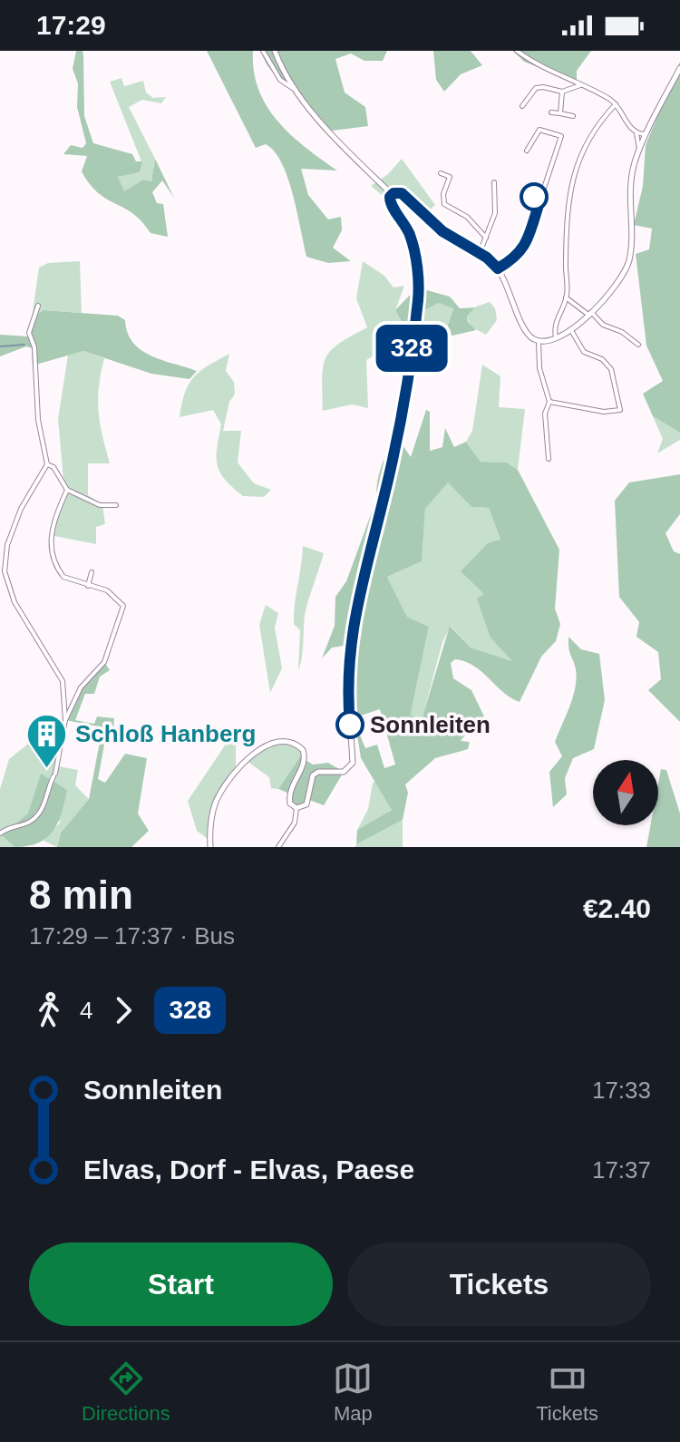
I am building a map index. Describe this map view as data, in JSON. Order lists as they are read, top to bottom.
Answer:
{
  "places": {
    "other": ["Sonnleiten"],
    "building": ["Schloß Hanberg"]
  },
  "lines": ["bus line 328"],
  "north": "top",
  "page": {
    "status": "17:29",
    "on_map": "328",
    "heading": ["8 min", "17:29 – 17:37 · Bus", "€2.40"],
    "legs": ["4", "328"],
    "list": [
      {
        "name": "Sonnleiten",
        "value": "17:33"
      },
      {
        "name": "Elvas, Dorf - Elvas, Paese",
        "value": "17:37"
      }
    ],
    "buttons": ["Start", "Tickets"],
    "tabs": ["Directions", "Map", "Tickets"]
  }
}
